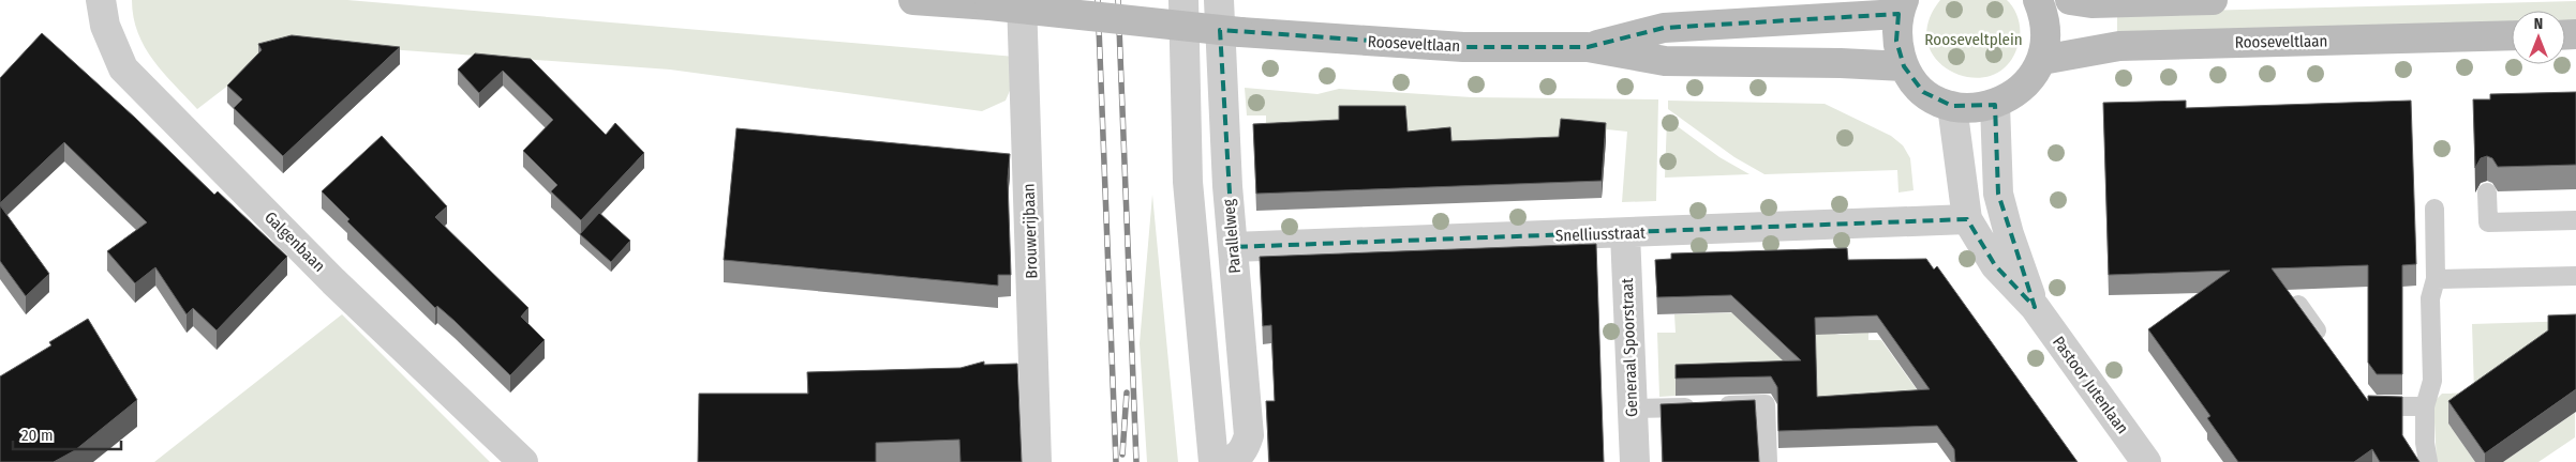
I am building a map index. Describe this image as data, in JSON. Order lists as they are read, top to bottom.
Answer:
{
  "streets": {
    "main road": ["Rooseveltlaan"],
    "street": [
      "Brouwerijbaan",
      "Snelliusstraat",
      "Parallelweg",
      "Galgenbaan",
      "Generaal Spoorstraat",
      "Pastoor Jutenlaan"
    ]
  },
  "crossings": [
    ["Snelliusstraat", "Parallelweg"],
    ["Snelliusstraat", "Generaal Spoorstraat"],
    ["Snelliusstraat", "Pastoor Jutenlaan"]
  ],
  "parks": ["Rooseveltplein"],
  "scale_bar": "20 m",
  "north": "top"
}
